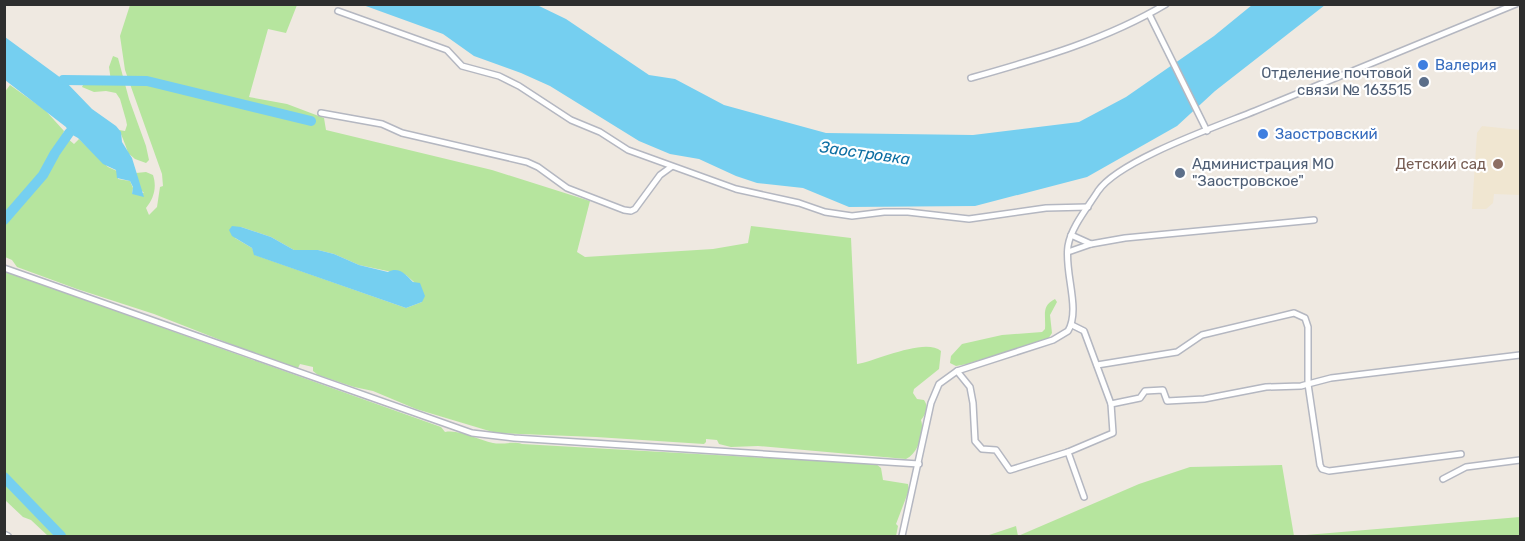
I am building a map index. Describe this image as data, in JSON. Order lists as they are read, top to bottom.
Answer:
{
  "water": ["Заостровка"],
  "places": [
    "Валерия",
    "Отделение почтовой связи № 163515",
    "Заостровский",
    "Детский сад",
    "Администрация МО \"Заостровское\""
  ]
}
